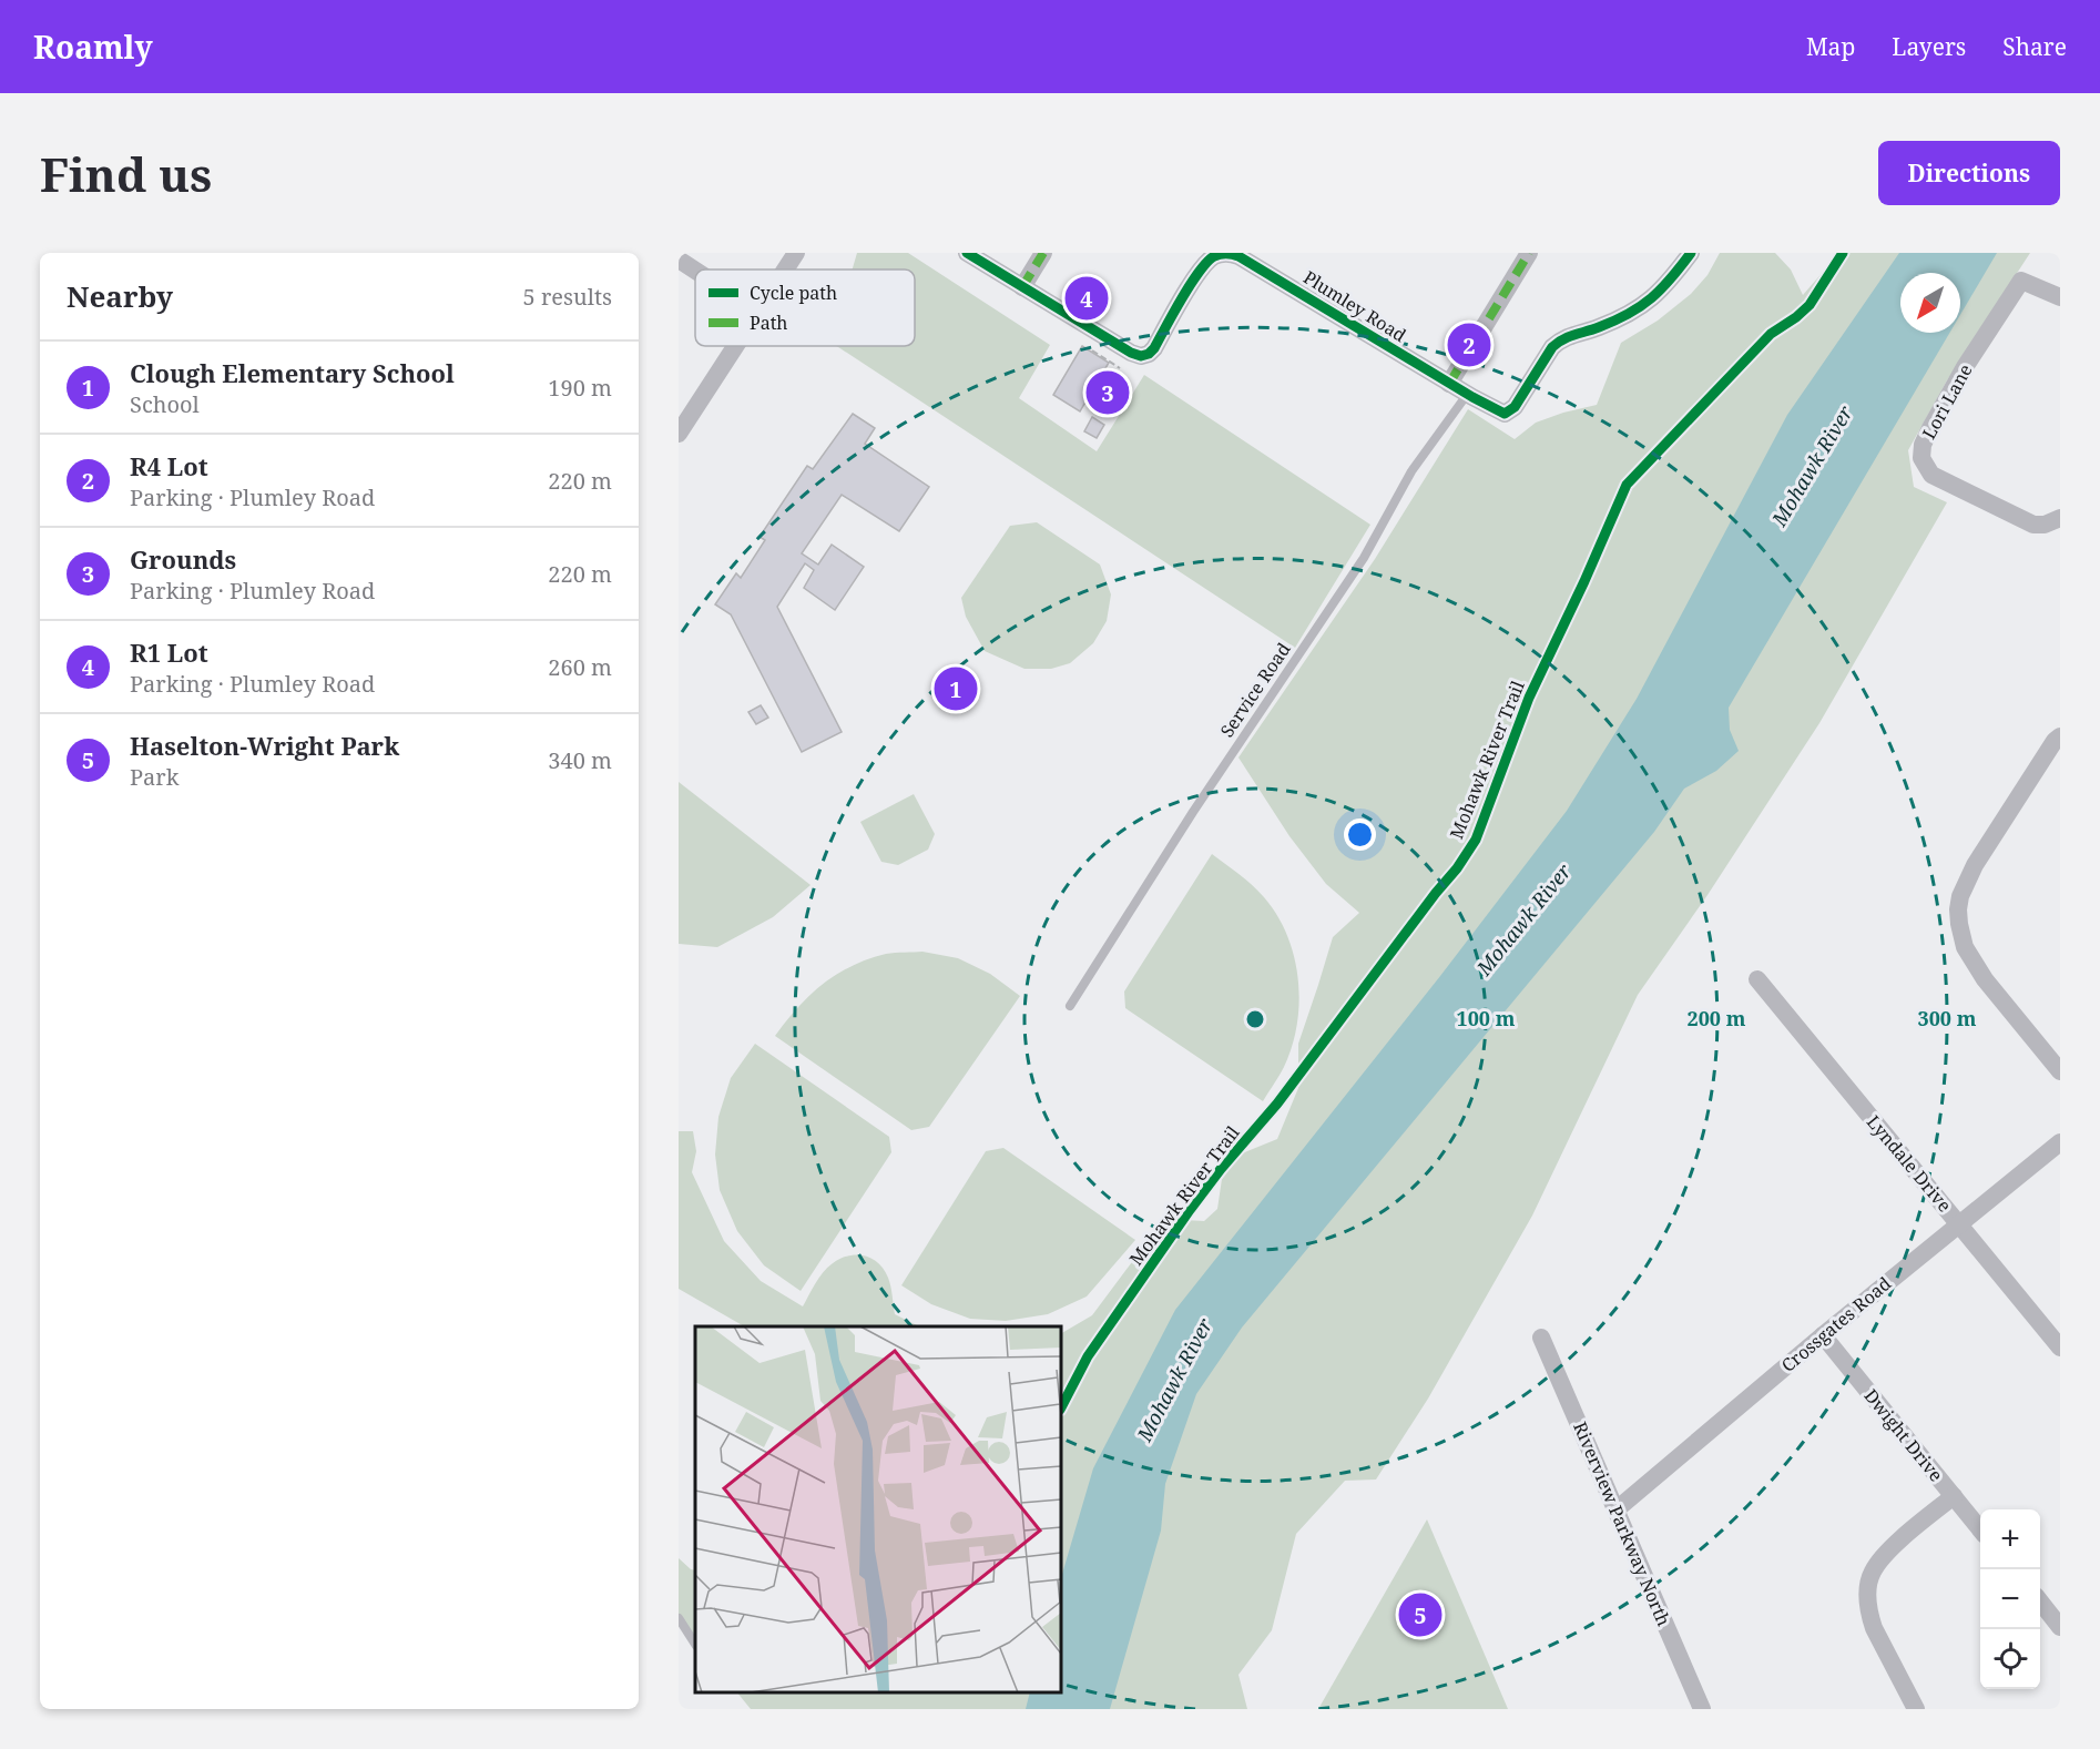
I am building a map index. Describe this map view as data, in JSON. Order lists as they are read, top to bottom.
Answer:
{
  "streets": {
    "street": [
      "Plumley Road",
      "Lori Lane",
      "Lyndale Drive",
      "Crossgates Road",
      "Dwight Drive",
      "Riverview Parkway North"
    ],
    "lane": ["Service Road"],
    "cycle path": ["Mohawk River Trail"]
  },
  "crossings": [
    ["Plumley Road", "Service Road"],
    ["Lyndale Drive", "Crossgates Road"],
    ["Crossgates Road", "Dwight Drive"],
    ["Crossgates Road", "Riverview Parkway North"]
  ],
  "water": ["Mohawk River"],
  "legend": ["Cycle path", "Path"],
  "north": "bottom left",
  "page": {
    "header": "Roamly",
    "nav": ["Map", "Layers", "Share"],
    "buttons": "Directions",
    "title": "Find us",
    "heading": ["Nearby", "5 results"],
    "pins": [
      "4",
      "2",
      "3",
      "1",
      "5"
    ],
    "list": [
      {
        "mark": "1",
        "name": "Clough Elementary School",
        "note": "School",
        "value": "190 m"
      },
      {
        "mark": "2",
        "name": "R4 Lot",
        "note": "Parking · Plumley Road",
        "value": "220 m"
      },
      {
        "mark": "3",
        "name": "Grounds",
        "note": "Parking · Plumley Road",
        "value": "220 m"
      },
      {
        "mark": "4",
        "name": "R1 Lot",
        "note": "Parking · Plumley Road",
        "value": "260 m"
      },
      {
        "mark": "5",
        "name": "Haselton-Wright Park",
        "note": "Park",
        "value": "340 m"
      }
    ],
    "map_buttons": ["+", "−"]
  },
  "rings": ["100 m", "200 m", "300 m"]
}
